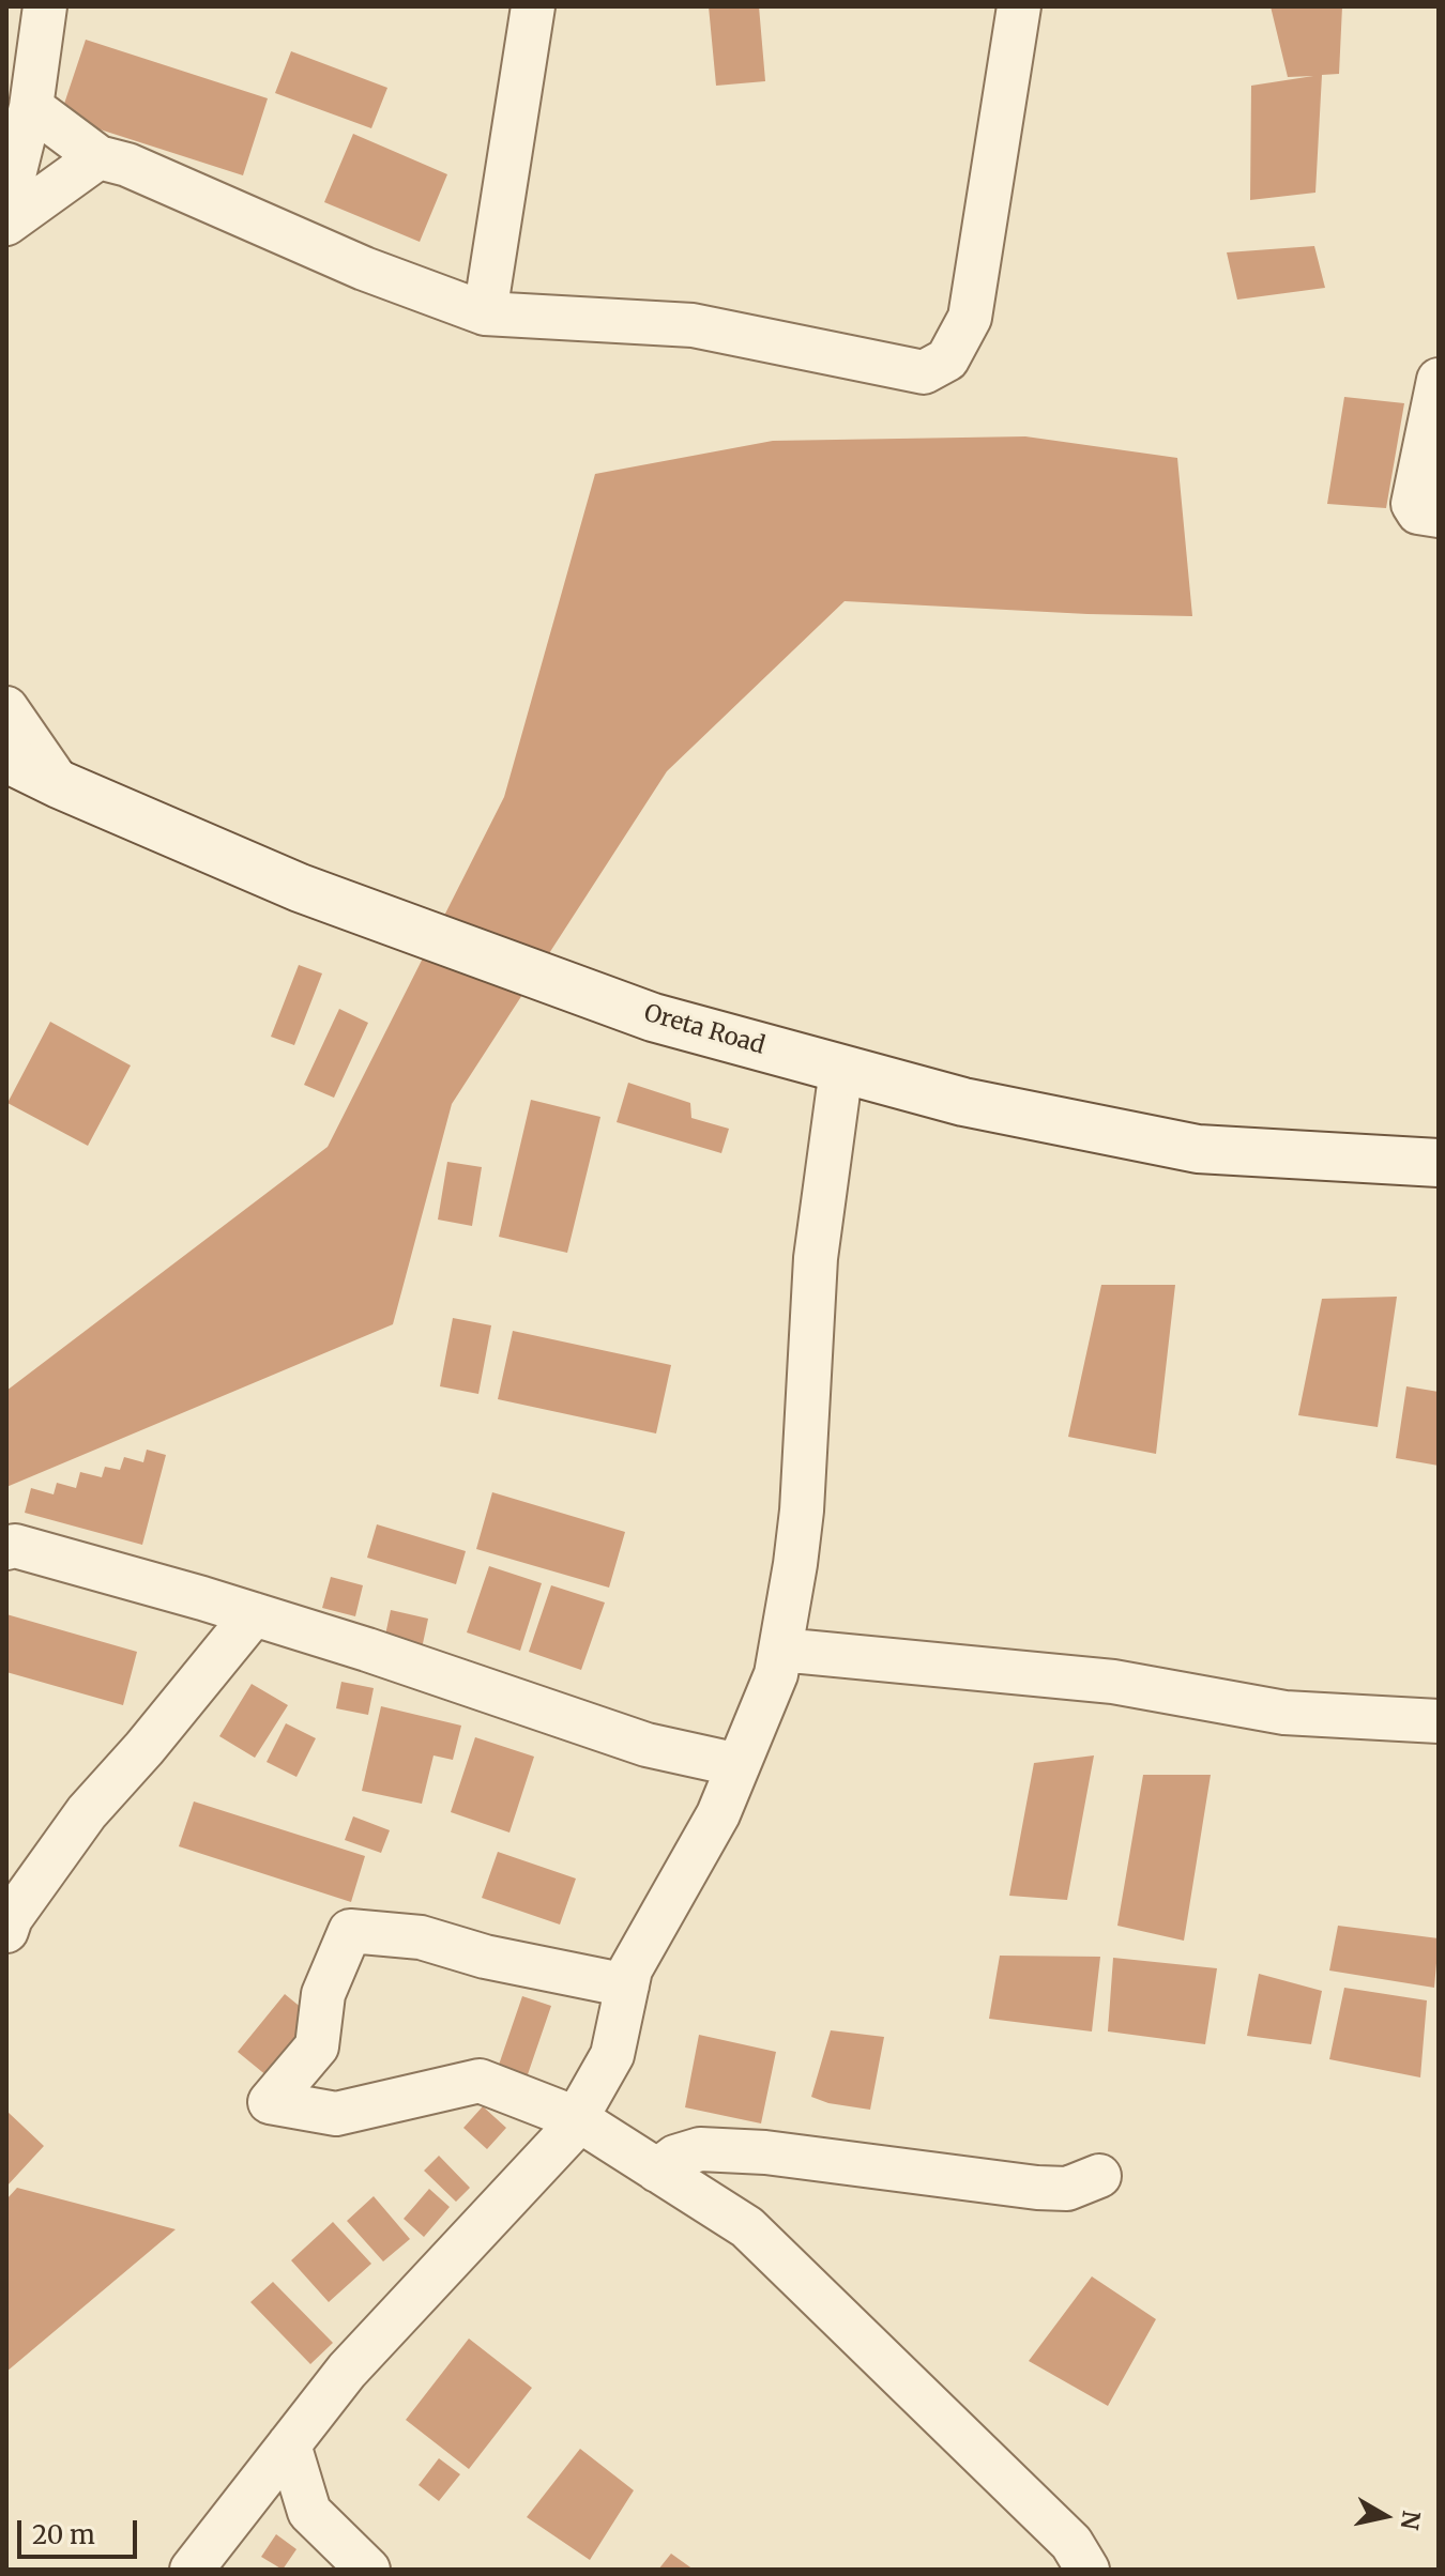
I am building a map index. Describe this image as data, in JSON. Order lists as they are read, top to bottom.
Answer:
{
  "streets": {
    "street": ["Oreta Road"]
  },
  "scale_bar": "20 m",
  "north": "right"
}
